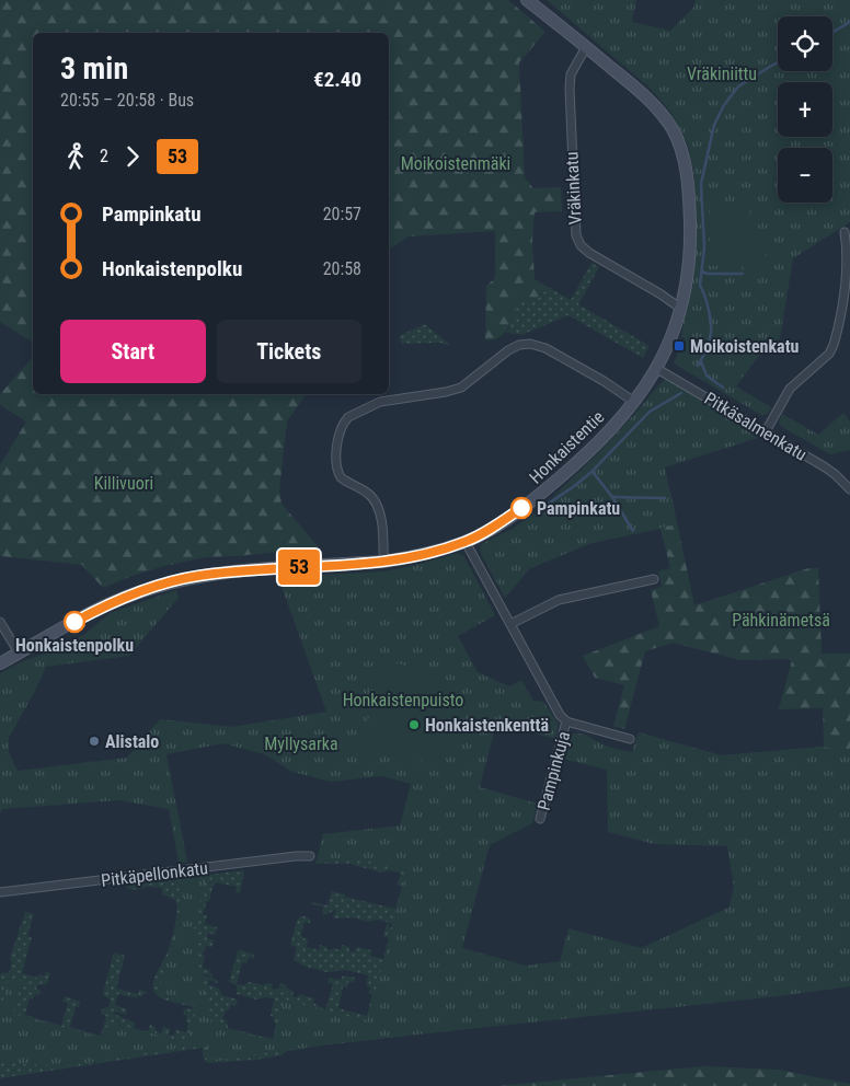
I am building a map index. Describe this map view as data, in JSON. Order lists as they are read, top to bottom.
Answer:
{
  "streets": {
    "street": [
      "Vräkinkatu",
      "Pitkäsalmenkatu",
      "Honkaistentie",
      "Pampinkuja",
      "Pitkäpellonkatu"
    ]
  },
  "crossings": [
    ["Vräkinkatu", "Honkaistentie"],
    ["Pitkäsalmenkatu", "Honkaistentie"]
  ],
  "parks": [
    "Vräkiniittu",
    "Moikoistenmäki",
    "Killivuori",
    "Pähkinämetsä",
    "Honkaistenpuisto",
    "Myllysarka"
  ],
  "places": {
    "transit": ["Moikoistenkatu"],
    "other": [
      "Pampinkatu",
      "Honkaistenpolku",
      "Honkaistenkenttä",
      "Alistalo"
    ]
  },
  "lines": ["bus line 53"],
  "page": {
    "on_map": "53",
    "map_buttons": ["+", "−"],
    "heading": ["3 min", "20:55 – 20:58 · Bus", "€2.40"],
    "legs": ["2", "53"],
    "list": [
      {
        "name": "Pampinkatu",
        "value": "20:57"
      },
      {
        "name": "Honkaistenpolku",
        "value": "20:58"
      }
    ],
    "buttons": ["Start", "Tickets"]
  }
}
